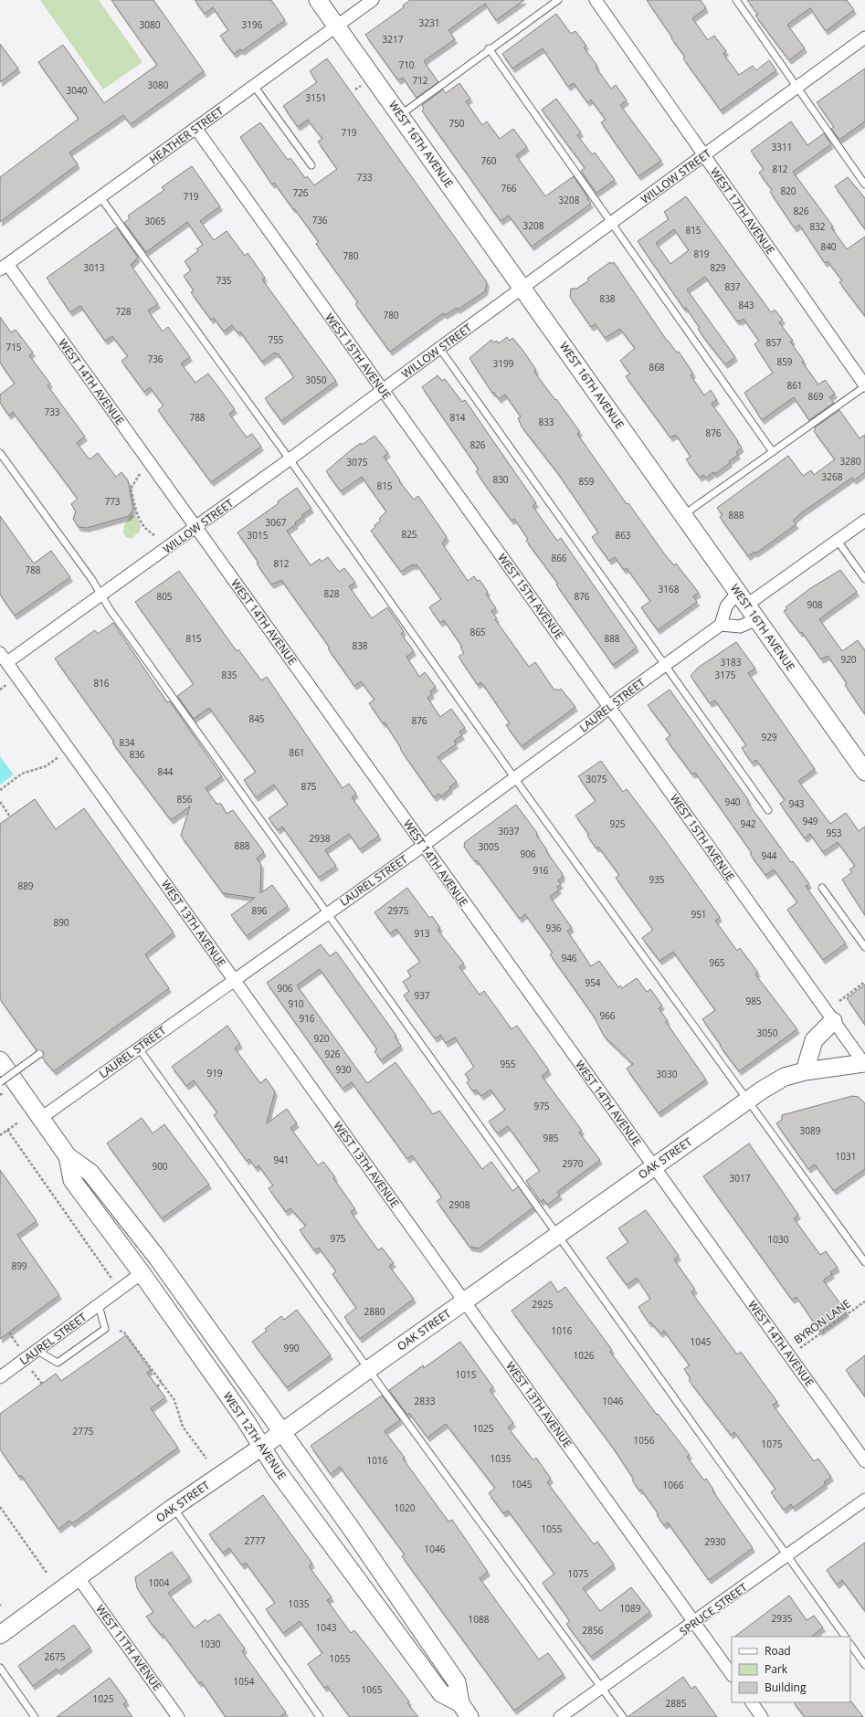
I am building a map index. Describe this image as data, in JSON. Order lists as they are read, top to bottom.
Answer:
{
  "streets": {
    "street": [
      "HEATHER STREET",
      "WEST 16TH AVENUE",
      "WILLOW STREET",
      "WEST 17TH AVENUE",
      "WEST 15TH AVENUE",
      "WEST 14TH AVENUE",
      "LAUREL STREET",
      "WEST 13TH AVENUE",
      "OAK STREET",
      "WEST 12TH AVENUE",
      "SPRUCE STREET",
      "WEST 11TH AVENUE"
    ],
    "path": ["BYRON LANE"]
  },
  "crossings": [
    ["HEATHER STREET", "WEST 16TH AVENUE"],
    ["HEATHER STREET", "WEST 15TH AVENUE"],
    ["HEATHER STREET", "WEST 14TH AVENUE"],
    ["WEST 16TH AVENUE", "WILLOW STREET"],
    ["WILLOW STREET", "WEST 17TH AVENUE"],
    ["WILLOW STREET", "WEST 15TH AVENUE"],
    ["WILLOW STREET", "WEST 14TH AVENUE"],
    ["WILLOW STREET", "WEST 13TH AVENUE"],
    ["WEST 15TH AVENUE", "LAUREL STREET"],
    ["WEST 15TH AVENUE", "OAK STREET"],
    ["WEST 14TH AVENUE", "LAUREL STREET"],
    ["WEST 14TH AVENUE", "OAK STREET"],
    ["WEST 14TH AVENUE", "BYRON LANE"],
    ["LAUREL STREET", "WEST 13TH AVENUE"],
    ["LAUREL STREET", "WEST 12TH AVENUE"],
    ["WEST 13TH AVENUE", "OAK STREET"],
    ["WEST 13TH AVENUE", "SPRUCE STREET"],
    ["OAK STREET", "WEST 12TH AVENUE"],
    ["OAK STREET", "WEST 11TH AVENUE"]
  ],
  "house_numbers": [
    "3231",
    "3080",
    "3196",
    "3217",
    "710",
    "712",
    "3080",
    "3040",
    "3151",
    "750",
    "719",
    "3311",
    "760",
    "812",
    "733",
    "766",
    "820",
    "726",
    "719",
    "3208",
    "826",
    "736",
    "3065",
    "3208",
    "832",
    "815",
    "840",
    "819",
    "780",
    "3013",
    "829",
    "735",
    "837",
    "838",
    "843",
    "728",
    "780",
    "755",
    "857",
    "715",
    "736",
    "859",
    "3199",
    "868",
    "3050",
    "861",
    "869",
    "733",
    "788",
    "814",
    "833",
    "876",
    "826",
    "3280",
    "3075",
    "3268",
    "830",
    "859",
    "815",
    "773",
    "888",
    "3067",
    "825",
    "3015",
    "863",
    "866",
    "812",
    "788",
    "3168",
    "828",
    "805",
    "876",
    "908",
    "865",
    "815",
    "888",
    "838",
    "920",
    "3183",
    "835",
    "3175",
    "816",
    "845",
    "876",
    "929",
    "834",
    "861",
    "836",
    "844",
    "3075",
    "875",
    "856",
    "940",
    "943",
    "949",
    "925",
    "942",
    "3037",
    "953",
    "2938",
    "888",
    "3005",
    "906",
    "944",
    "916",
    "935",
    "889",
    "896",
    "2975",
    "951",
    "890",
    "936",
    "913",
    "946",
    "965",
    "954",
    "906",
    "937",
    "985",
    "910",
    "966",
    "916",
    "3050",
    "920",
    "926",
    "955",
    "930",
    "919",
    "3030",
    "975",
    "3089",
    "985",
    "1031",
    "941",
    "2970",
    "900",
    "3017",
    "2908",
    "975",
    "1030",
    "899",
    "2925",
    "2880",
    "1016",
    "1045",
    "990",
    "1026",
    "1015",
    "2833",
    "1046",
    "1025",
    "2775",
    "1056",
    "1075",
    "1035",
    "1016",
    "1045",
    "1066",
    "1020",
    "1055",
    "2777",
    "2930",
    "1046",
    "1075",
    "1004",
    "1035",
    "1089",
    "2935",
    "1088",
    "1043",
    "2856",
    "1030",
    "2675",
    "1055",
    "1054",
    "1065",
    "1025",
    "2885"
  ],
  "legend": ["Road", "Park", "Building"]
}
